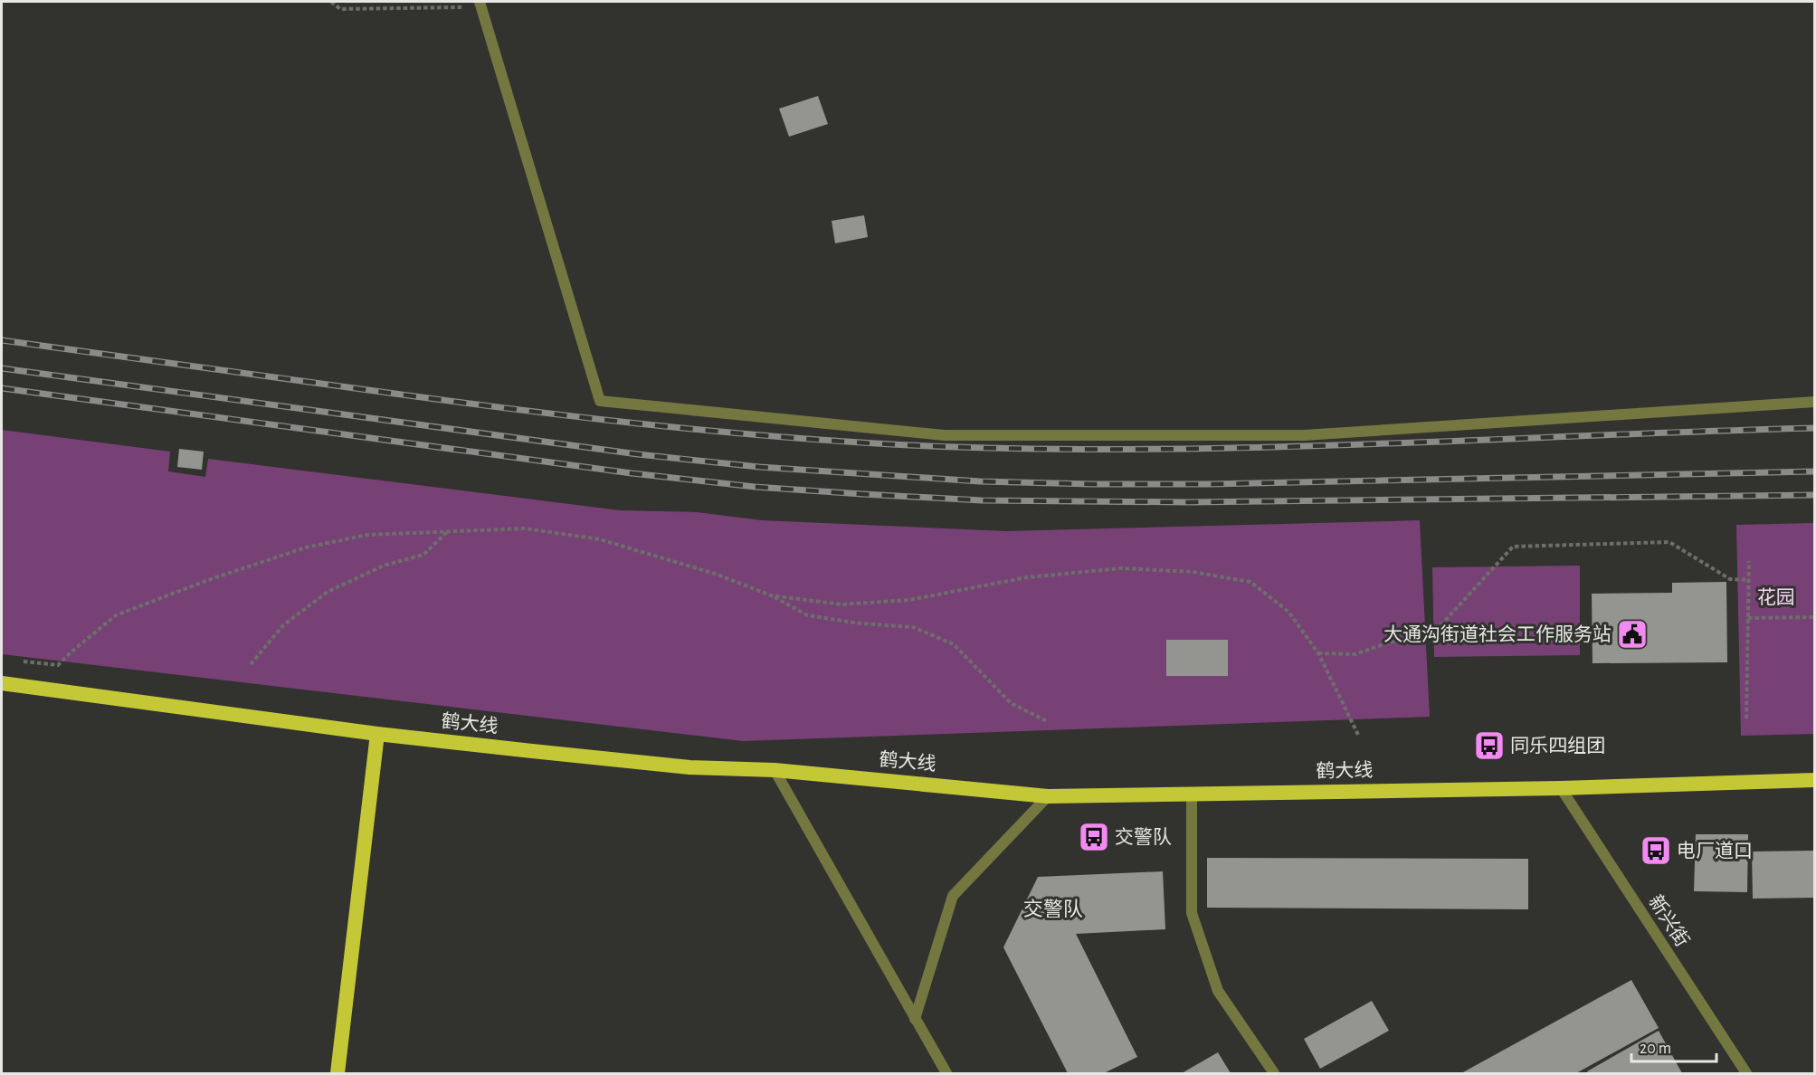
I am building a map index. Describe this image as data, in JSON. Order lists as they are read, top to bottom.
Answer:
{
  "streets": {
    "highway": ["鹤大线"],
    "street": ["新兴街"]
  },
  "crossings": [
    ["鹤大线", "新兴街"]
  ],
  "districts": ["交警队"],
  "parks": ["花园"],
  "places": {
    "public building": ["大通沟街道社会工作服务站"],
    "bus stop": ["同乐四组团", "交警队", "电厂道口"]
  },
  "scale_bar": "20 m"
}
